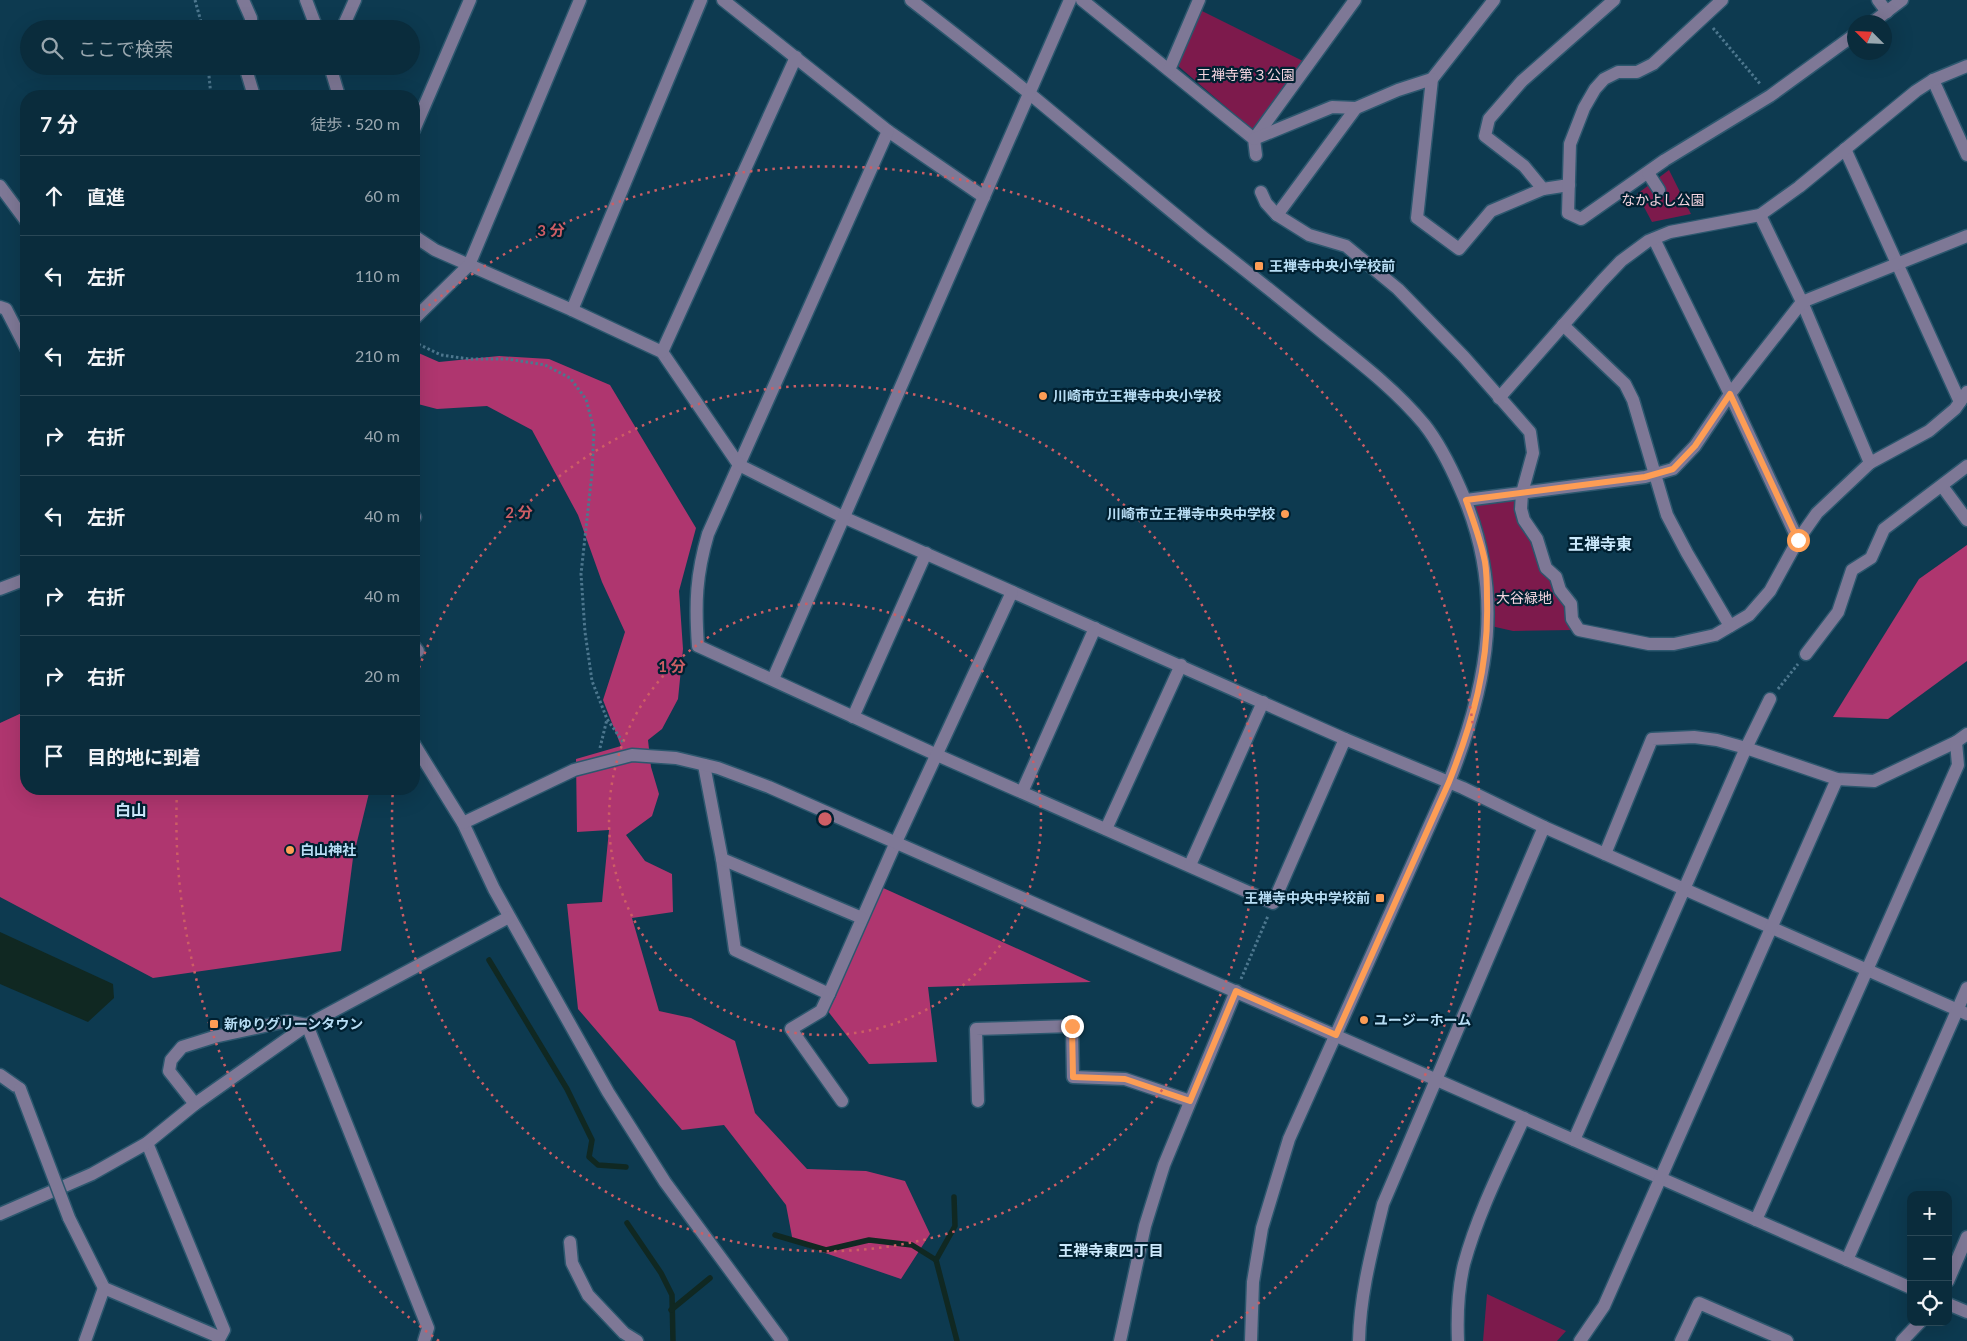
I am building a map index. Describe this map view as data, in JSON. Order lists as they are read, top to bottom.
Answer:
{
  "districts": ["王禅寺東", "白山", "王禅寺東四丁目"],
  "parks": ["王禅寺第３公園", "なかよし公園", "大谷緑地"],
  "places": {
    "transit": ["王禅寺中央小学校前", "王禅寺中央中学校前", "新ゆりグリーンタウン"],
    "other": [
      "川崎市立王禅寺中央小学校",
      "川崎市立王禅寺中央中学校",
      "白山神社",
      "ユージーホーム"
    ]
  },
  "north": "top left",
  "page": {
    "search": "ここで検索",
    "heading": ["7 分", "徒歩 · 520 m"],
    "list": [
      ["直進", "60 m"],
      ["左折", "110 m"],
      ["左折", "210 m"],
      ["右折", "40 m"],
      ["左折", "40 m"],
      ["右折", "40 m"],
      ["右折", "20 m"],
      "目的地に到着"
    ],
    "map_buttons": ["+", "−"]
  },
  "rings": ["3 分", "2 分", "1 分"]
}
